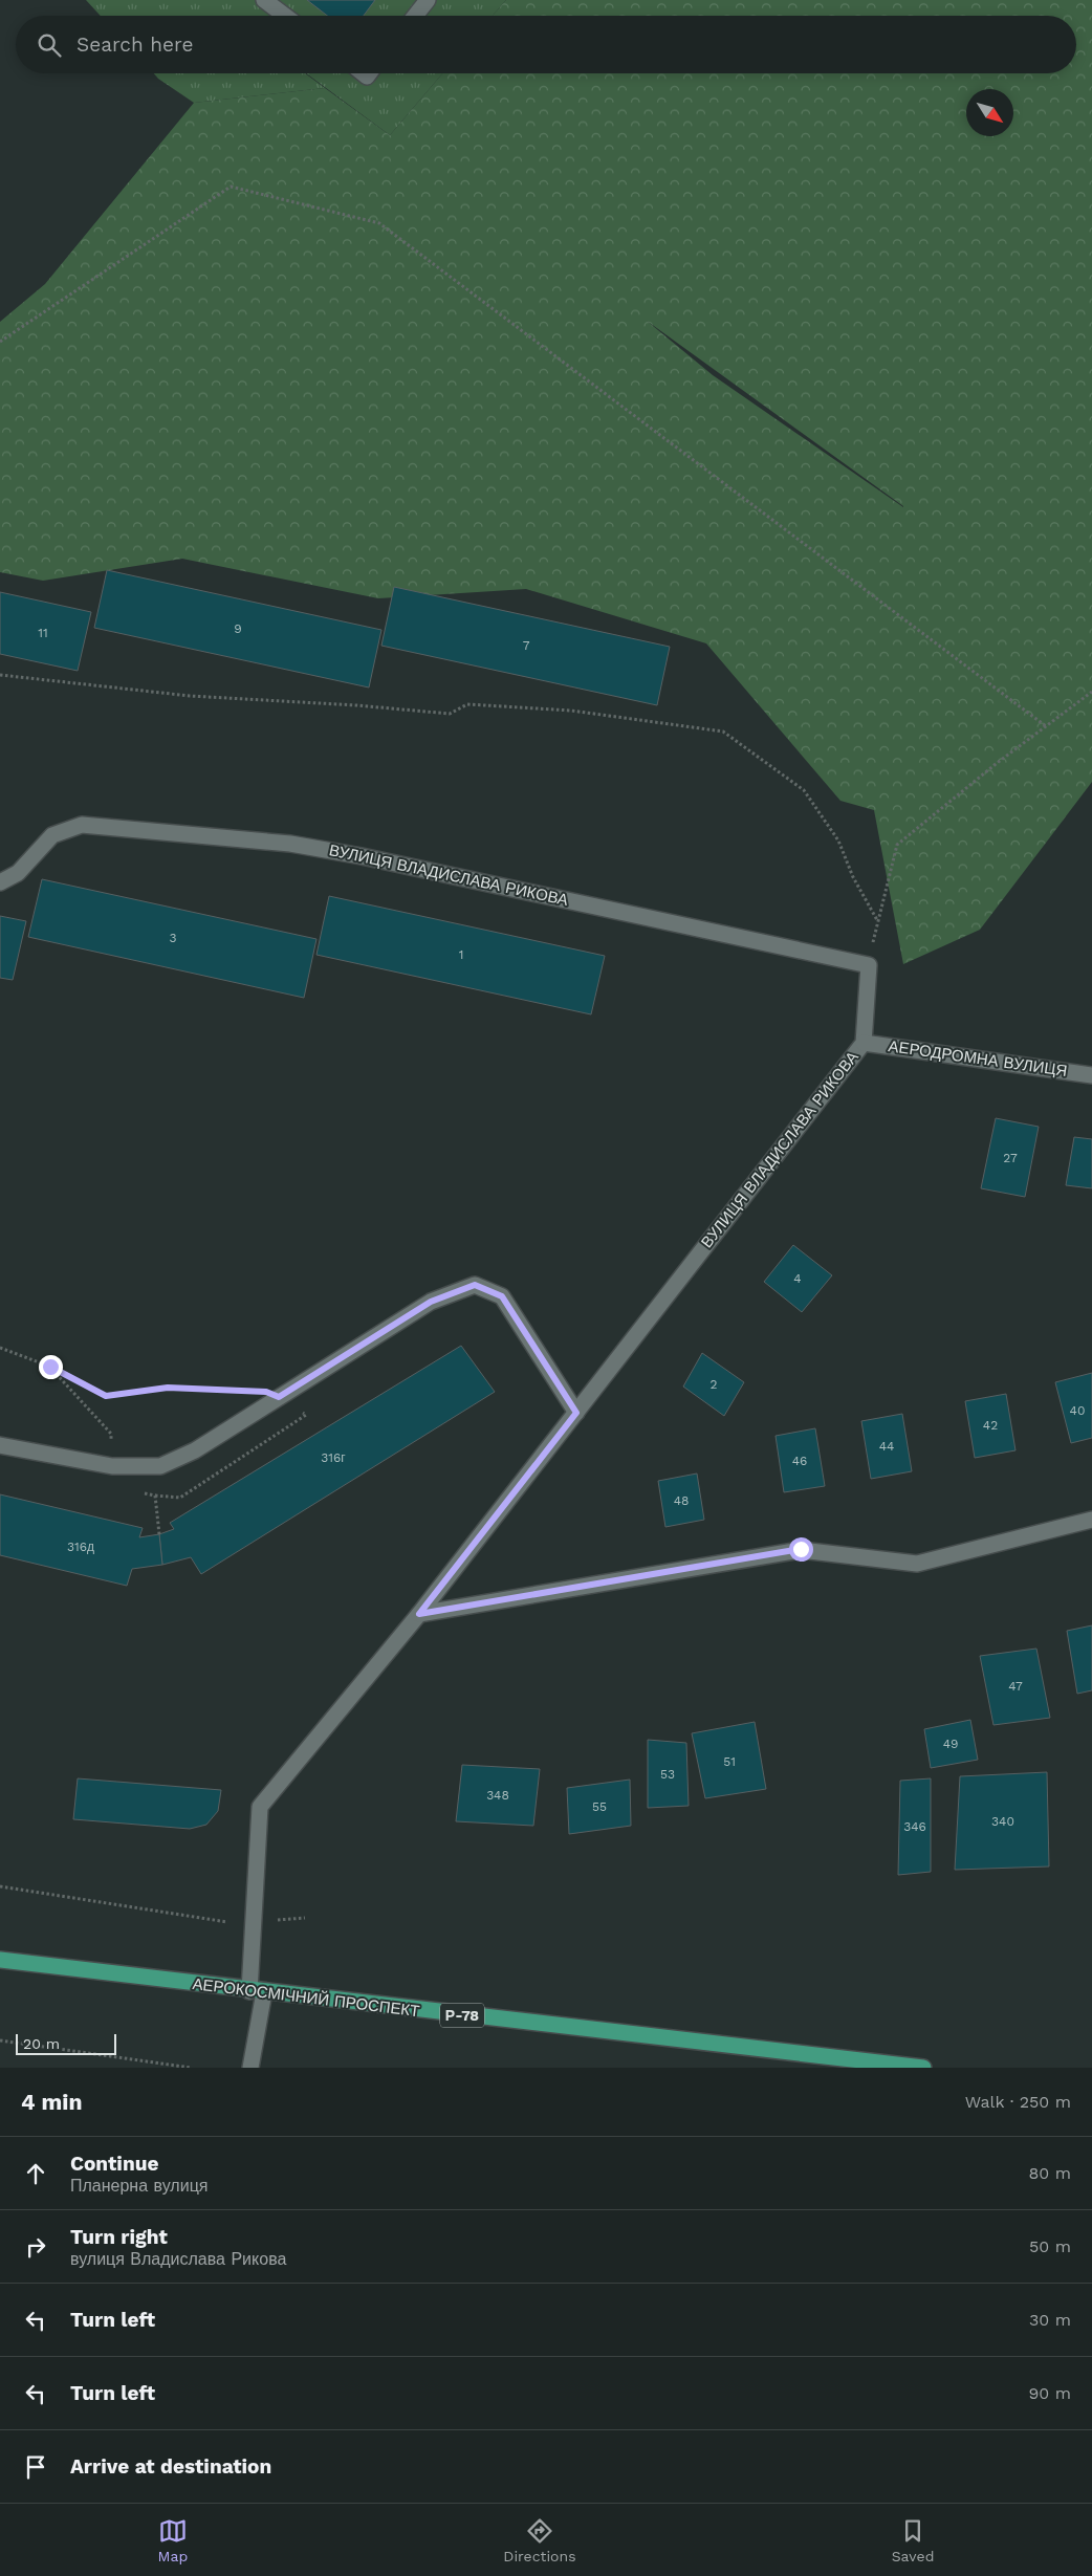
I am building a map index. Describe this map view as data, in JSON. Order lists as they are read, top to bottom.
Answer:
{
  "streets": {
    "highway": ["АЕРОКОСМІЧНИЙ ПРОСПЕКТ", "Р-78"],
    "street": ["ВУЛИЦЯ ВЛАДИСЛАВА РИКОВА", "АЕРОДРОМНА ВУЛИЦЯ"]
  },
  "crossings": [
    ["ВУЛИЦЯ ВЛАДИСЛАВА РИКОВА", "АЕРОДРОМНА ВУЛИЦЯ"],
    ["ВУЛИЦЯ ВЛАДИСЛАВА РИКОВА", "АЕРОКОСМІЧНИЙ ПРОСПЕКТ"]
  ],
  "house_numbers": [
    "9",
    "11",
    "7",
    "3",
    "1",
    "27",
    "4",
    "2",
    "40",
    "42",
    "44",
    "316г",
    "46",
    "48",
    "316д",
    "47",
    "49",
    "51",
    "53",
    "348",
    "55",
    "340",
    "346"
  ],
  "scale_bar": "20 m",
  "north": "bottom right",
  "page": {
    "search": "Search here",
    "scale": "20 m",
    "heading": ["4 min", "Walk · 250 m"],
    "list": [
      ["Continue", "Планерна вулиця", "80 m"],
      ["Turn right", "вулиця Владислава Рикова", "50 m"],
      ["Turn left", "30 m"],
      ["Turn left", "90 m"],
      "Arrive at destination"
    ],
    "nav": ["Map", "Directions", "Saved"]
  }
}
